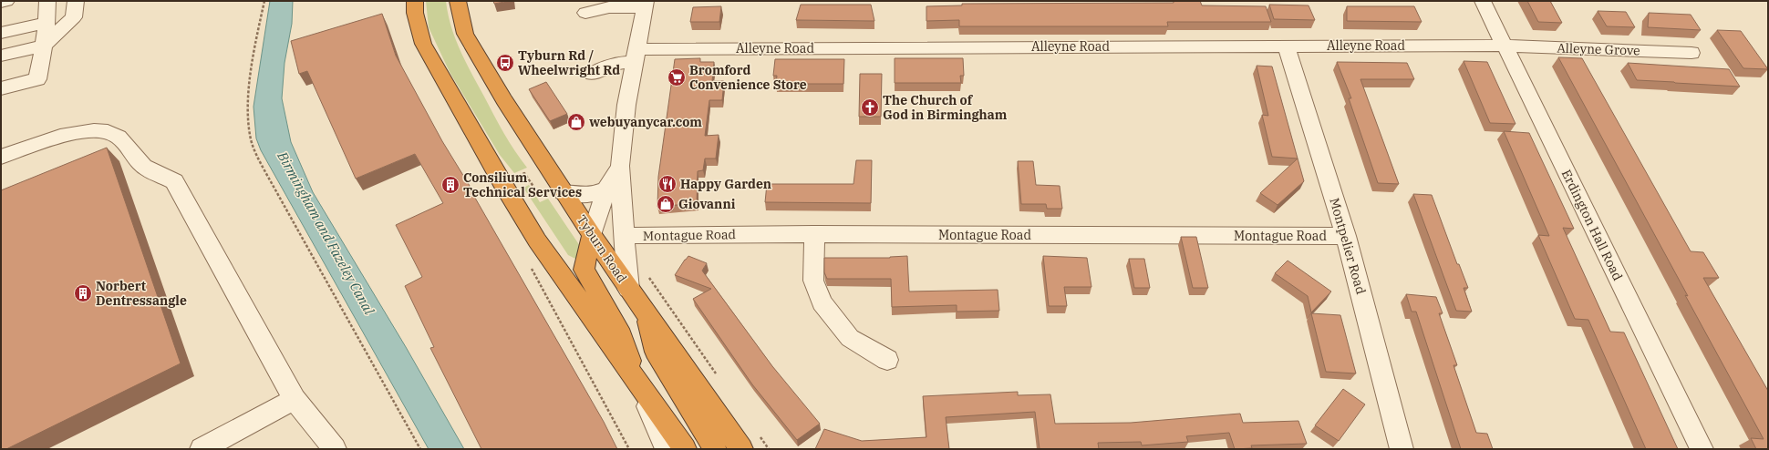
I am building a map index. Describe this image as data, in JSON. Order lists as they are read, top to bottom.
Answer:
{
  "streets": {
    "highway": ["Tyburn Road"],
    "street": [
      "Alleyne Road",
      "Alleyne Grove",
      "Erdington Hall Road",
      "Montague Road",
      "Montpelier Road"
    ]
  },
  "crossings": [
    ["Alleyne Road", "Alleyne Grove"],
    ["Alleyne Road", "Erdington Hall Road"],
    ["Alleyne Road", "Montpelier Road"],
    ["Alleyne Grove", "Erdington Hall Road"],
    ["Montague Road", "Montpelier Road"]
  ],
  "water": ["Birmingham and Fazeley Canal"],
  "places": {
    "bus stop": ["Tyburn Rd / Wheelwright Rd"],
    "supermarket": ["Bromford Convenience Store"],
    "church": ["The Church of God in Birmingham"],
    "shop": ["webuyanycar.com", "Giovanni"],
    "restaurant": ["Happy Garden"],
    "building": ["Consilium Technical Services", "Norbert Dentressangle"]
  }
}
